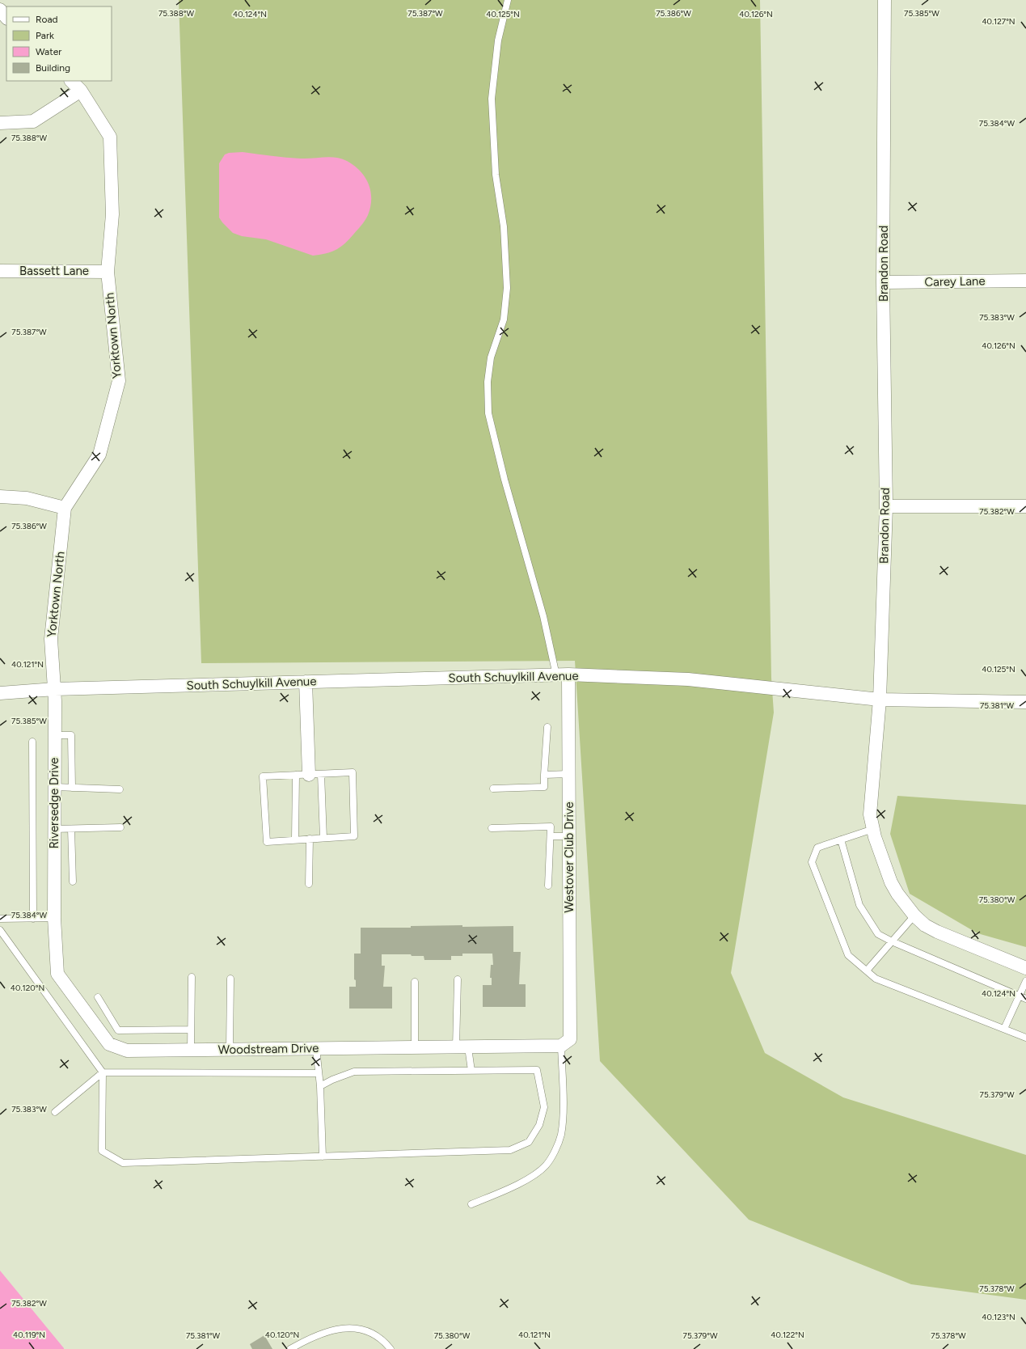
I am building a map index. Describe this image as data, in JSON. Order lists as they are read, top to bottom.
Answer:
{
  "streets": {
    "street": [
      "Brandon Road",
      "Bassett Lane",
      "Carey Lane",
      "Yorktown North",
      "South Schuylkill Avenue",
      "Riversedge Drive",
      "Westover Club Drive",
      "Woodstream Drive"
    ]
  },
  "crossings": [
    ["Brandon Road", "Carey Lane"],
    ["Brandon Road", "South Schuylkill Avenue"],
    ["Bassett Lane", "Yorktown North"],
    ["Yorktown North", "South Schuylkill Avenue"],
    ["Yorktown North", "Riversedge Drive"],
    ["South Schuylkill Avenue", "Riversedge Drive"],
    ["South Schuylkill Avenue", "Westover Club Drive"],
    ["Riversedge Drive", "Woodstream Drive"],
    ["Westover Club Drive", "Woodstream Drive"]
  ],
  "legend": [
    "Road",
    "Park",
    "Water",
    "Building"
  ],
  "coordinates": [
    "75.388°W",
    "75.387°W",
    "75.386°W",
    "75.385°W",
    "40.126°N",
    "40.124°N",
    "40.125°N",
    "40.127°N",
    "75.384°W",
    "75.383°W",
    "75.382°W",
    "40.121°N",
    "75.381°W",
    "75.380°W",
    "40.120°N",
    "75.379°W",
    "75.378°W",
    "40.123°N",
    "40.119°N",
    "40.122°N"
  ]
}
